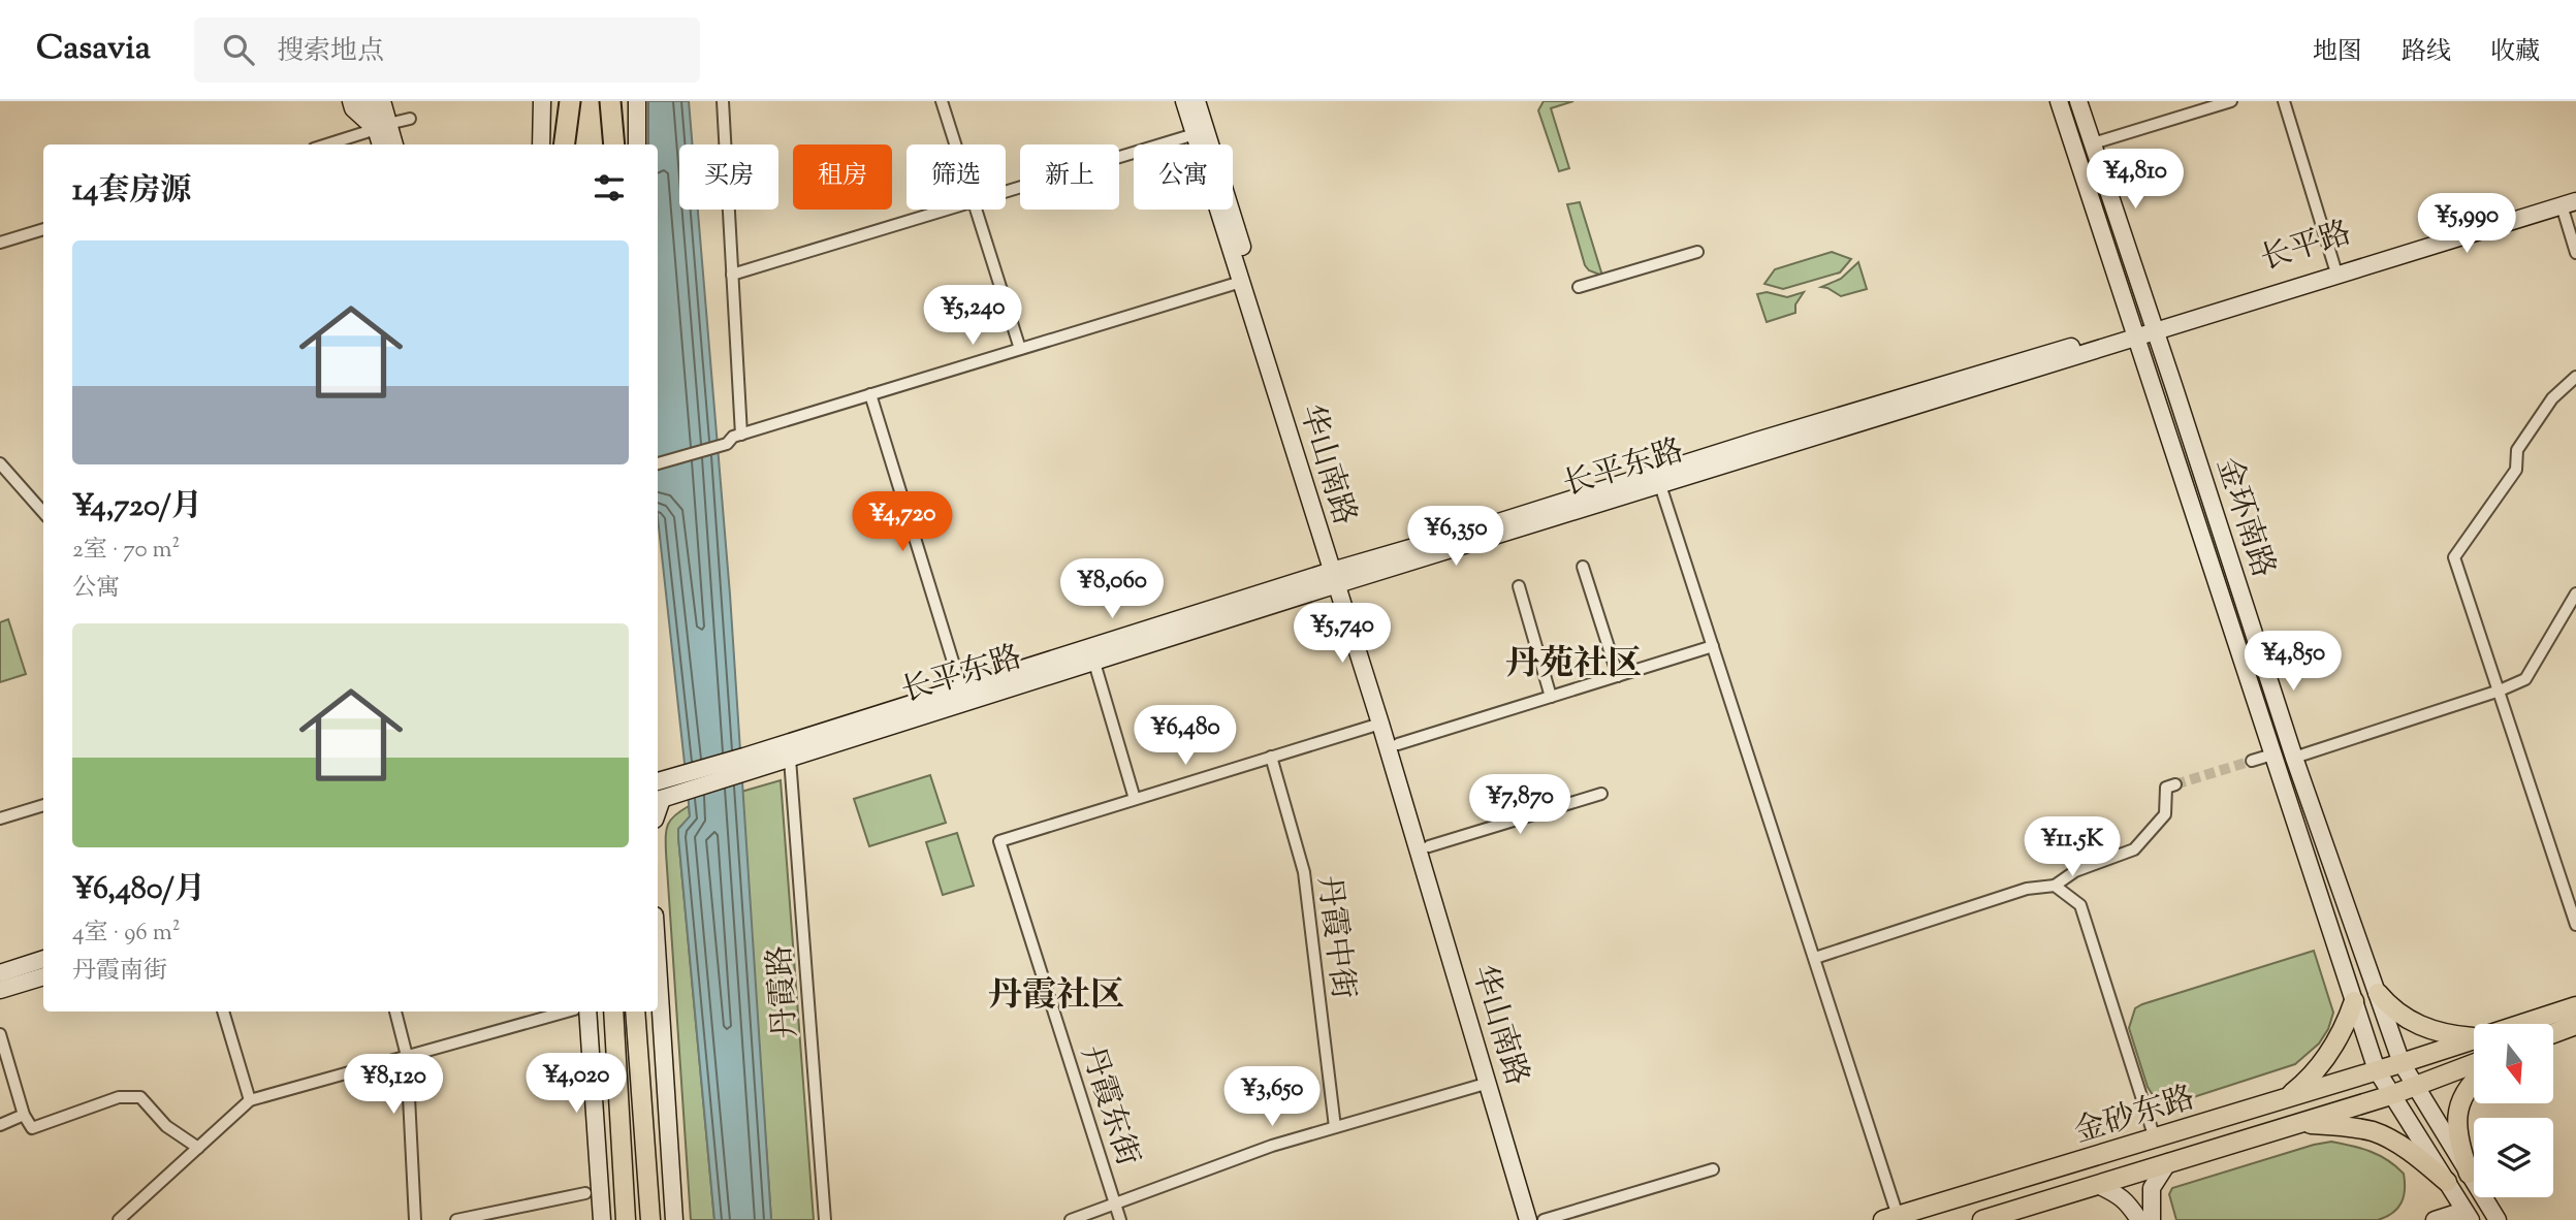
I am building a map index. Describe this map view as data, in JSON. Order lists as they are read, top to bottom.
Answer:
{
  "streets": {
    "main road": ["金砂东路"],
    "street": [
      "长平路",
      "华山南路",
      "长平东路",
      "金环南路",
      "丹霞中街",
      "丹霞路",
      "丹霞东街"
    ]
  },
  "crossings": [
    ["长平路", "长平东路"],
    ["长平路", "金环南路"],
    ["华山南路", "长平东路"],
    ["长平东路", "金环南路"],
    ["长平东路", "丹霞路"],
    ["金环南路", "金砂东路"]
  ],
  "districts": ["丹苑社区", "丹霞社区"],
  "north": "bottom",
  "page": {
    "header": "Casavia",
    "search": "搜索地点",
    "nav": ["地图", "路线", "收藏"],
    "chip": [
      "买房",
      "租房",
      "筛选",
      "新上",
      "公寓"
    ],
    "heading": "14套房源",
    "price": [
      "¥4,810",
      "¥5,990",
      "¥5,240",
      "¥4,720",
      "¥6,350",
      "¥8,060",
      "¥5,740",
      "¥4,850",
      "¥6,480",
      "¥7,870",
      "¥11.5K",
      "¥4,020",
      "¥8,120",
      "¥3,650"
    ],
    "list": [
      {
        "name": "¥4,720/月",
        "note": "2室 · 70 m² · 公寓"
      },
      {
        "name": "¥6,480/月",
        "note": "4室 · 96 m² · 丹霞南街"
      }
    ]
  }
}
